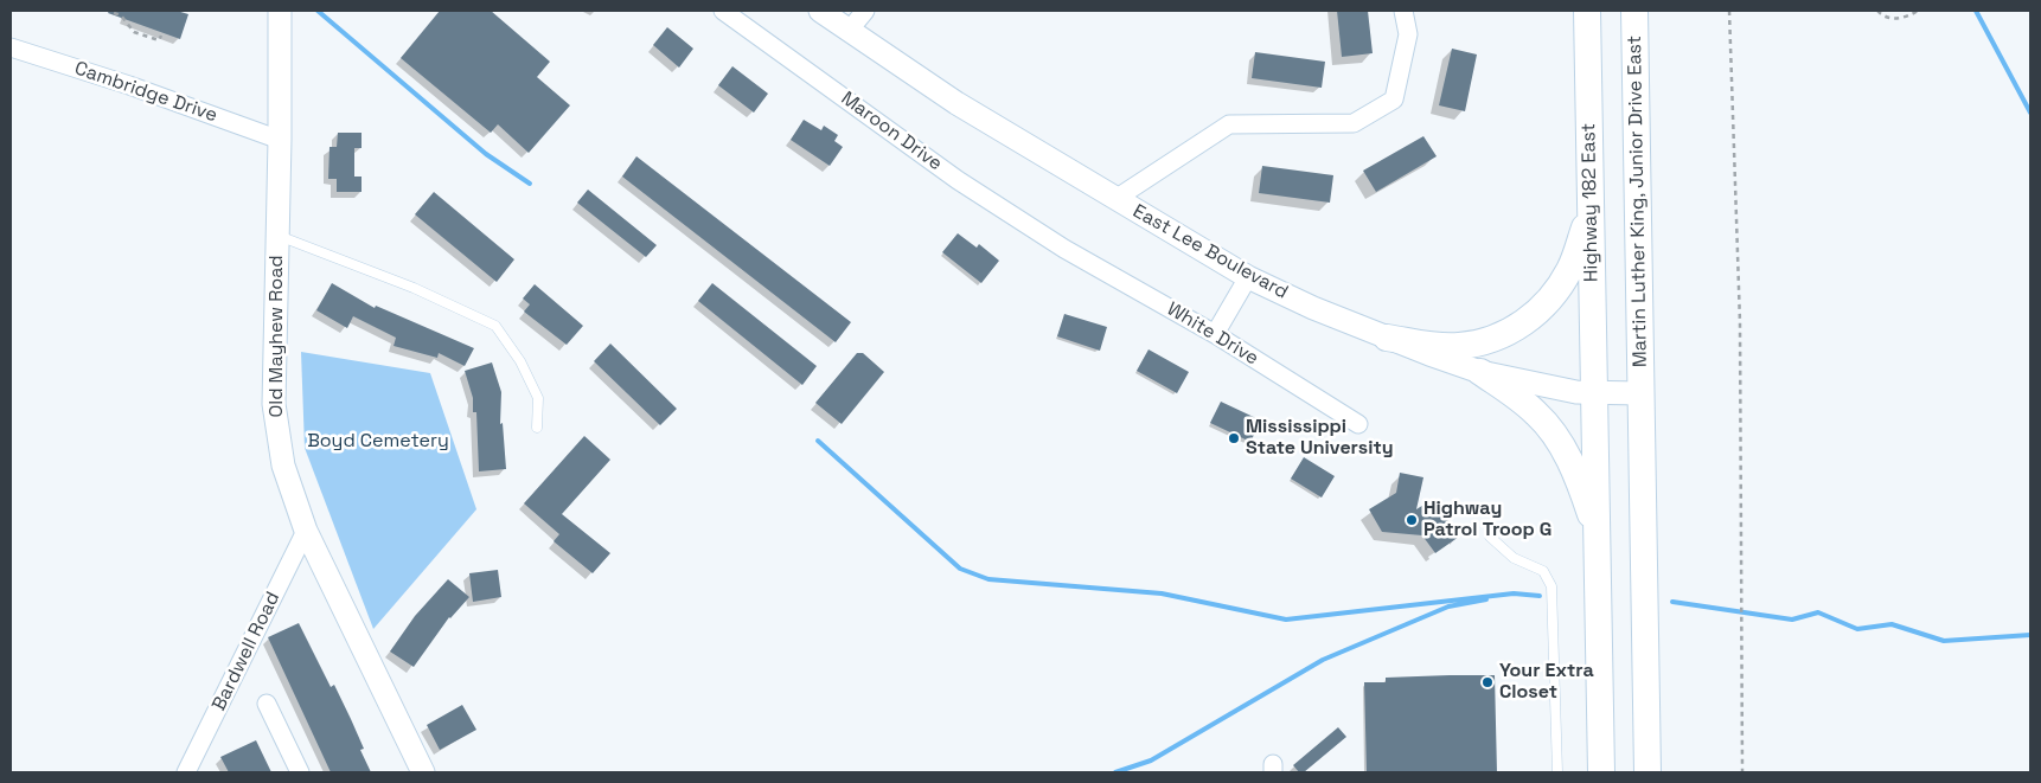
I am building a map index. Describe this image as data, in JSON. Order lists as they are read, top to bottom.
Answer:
{
  "streets": {
    "main road": ["Martin Luther King, Junior Drive East", "Highway 182 East"],
    "street": [
      "Cambridge Drive",
      "Maroon Drive",
      "East Lee Boulevard",
      "White Drive",
      "Old Mayhew Road",
      "Bardwell Road"
    ]
  },
  "crossings": [
    ["Cambridge Drive", "Old Mayhew Road"],
    ["Maroon Drive", "White Drive"],
    ["Martin Luther King, Junior Drive East", "East Lee Boulevard"],
    ["Highway 182 East", "East Lee Boulevard"],
    ["Old Mayhew Road", "Bardwell Road"]
  ],
  "parks": ["Boyd Cemetery"],
  "places": ["Mississippi State University", "Highway Patrol Troop G", "Your Extra Closet"]
}
